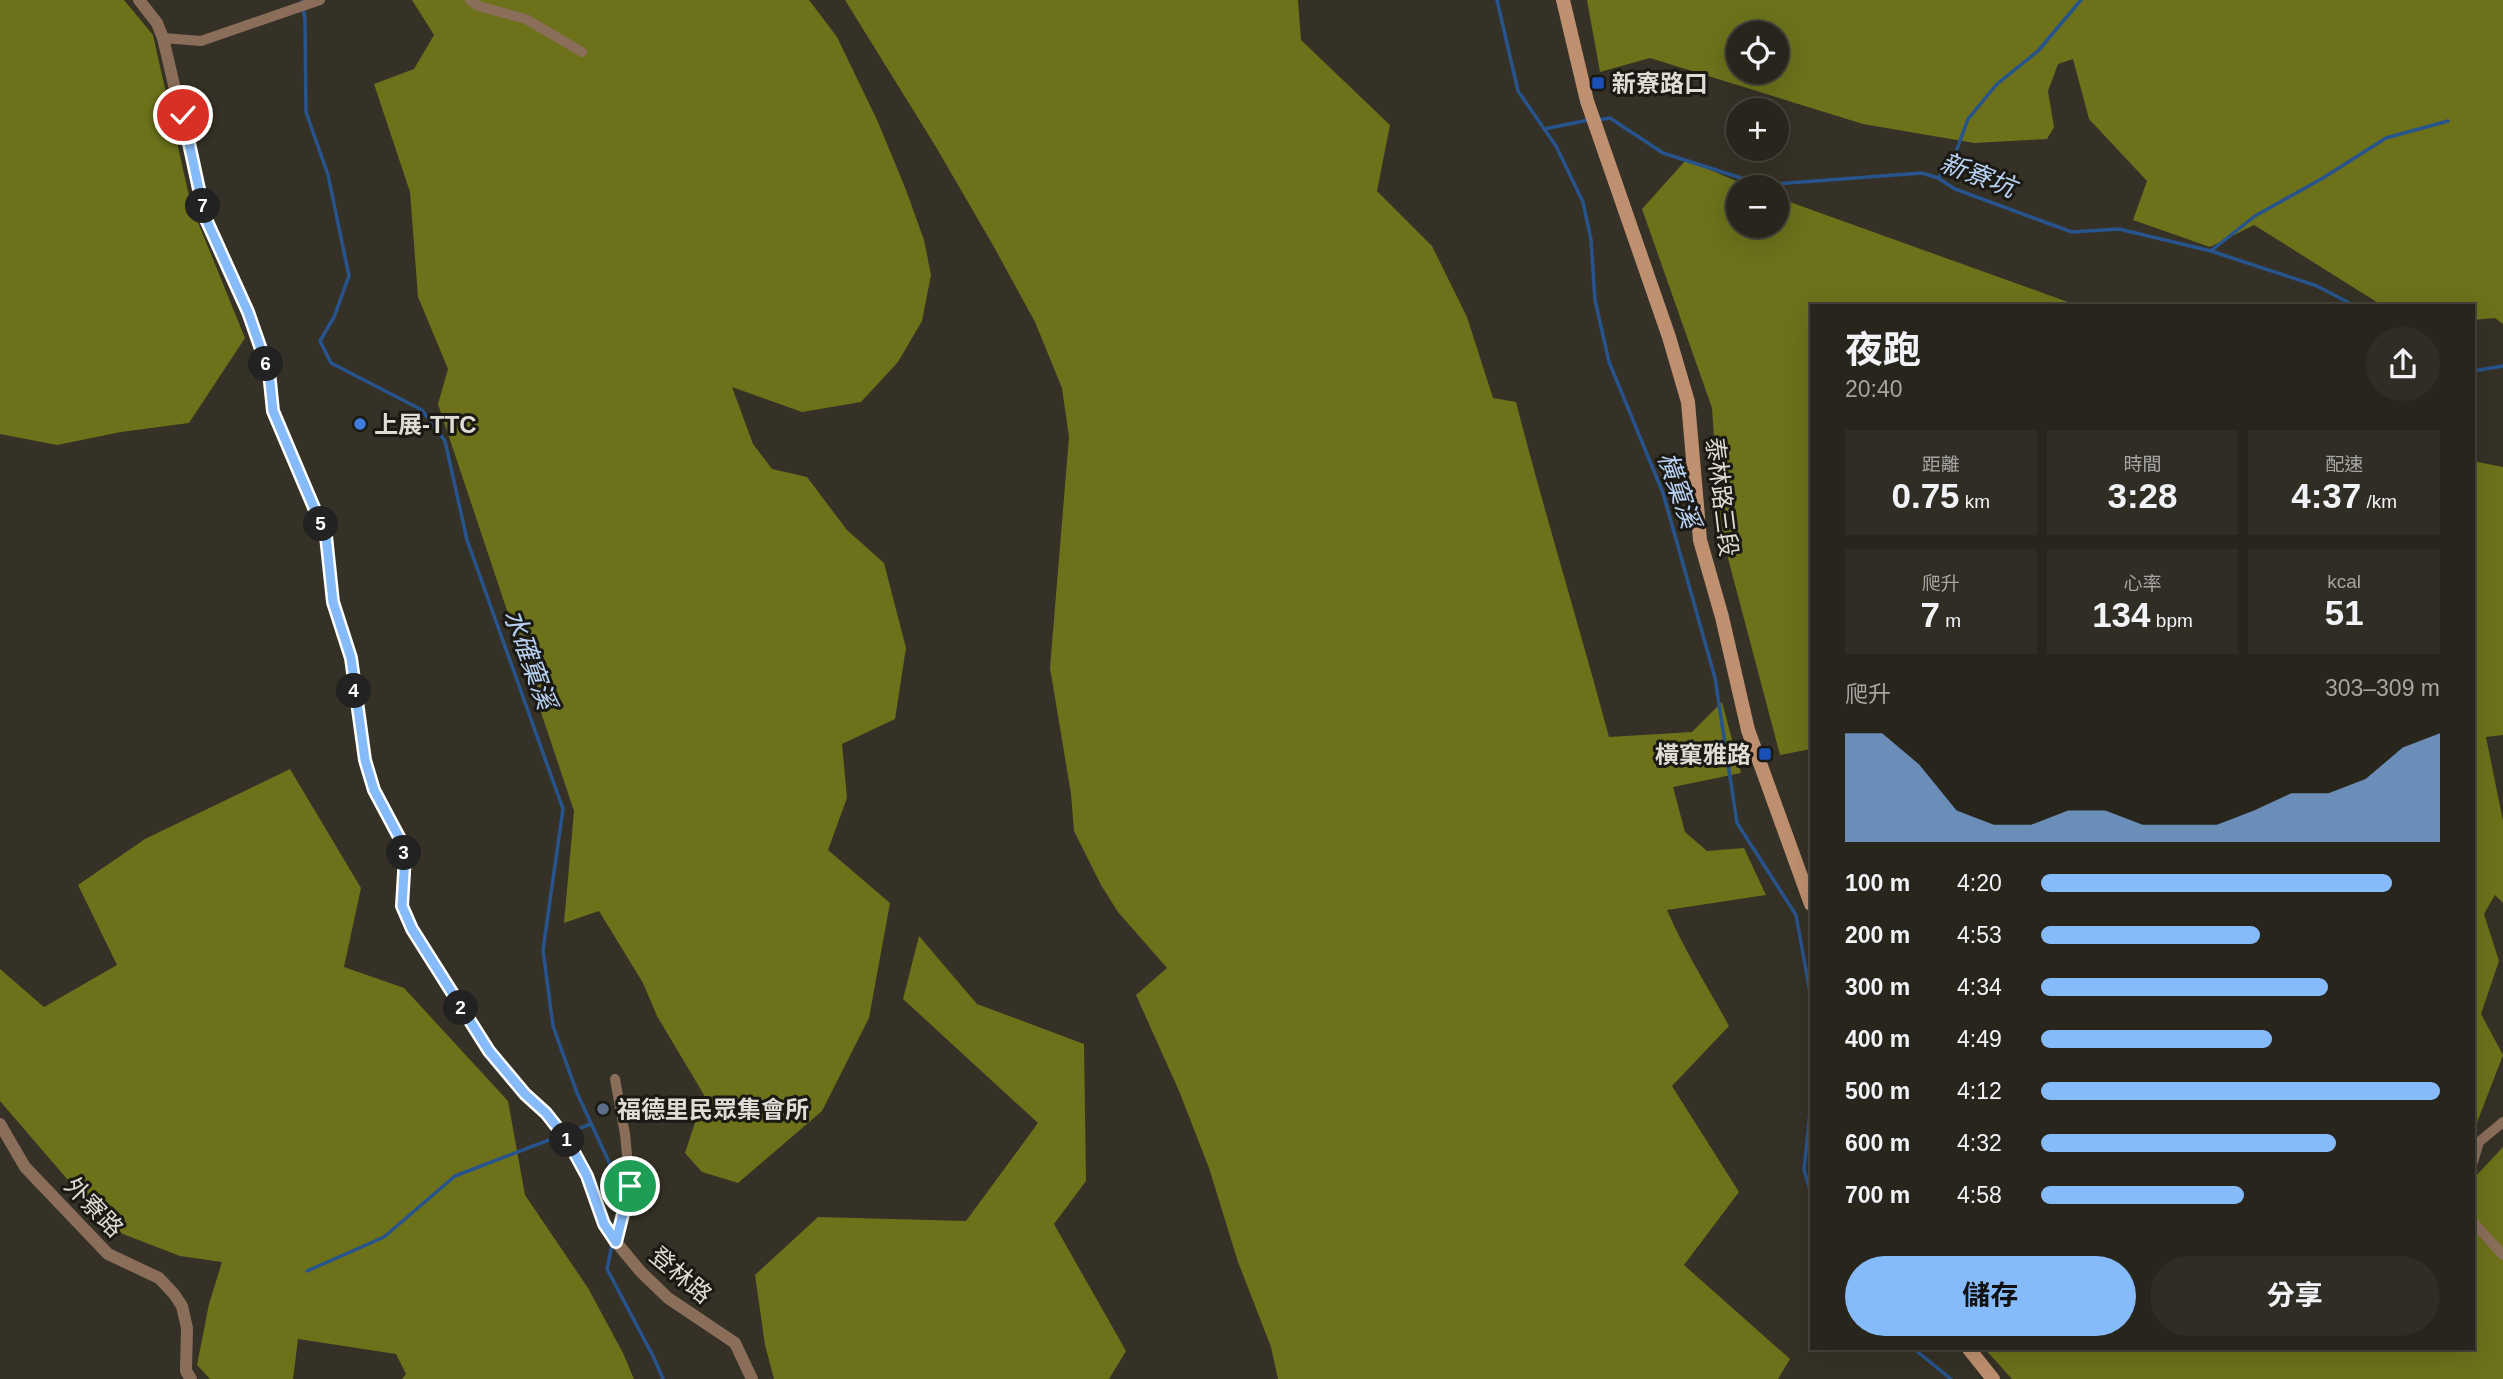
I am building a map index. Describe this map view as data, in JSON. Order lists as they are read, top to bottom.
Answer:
{
  "streets": {
    "main road": ["泰林路三段"],
    "street": ["外寮路", "登林路"]
  },
  "water": ["新寮坑", "橫窠溪", "水確窠溪"],
  "places": {
    "transit": ["新寮路口", "橫窠雅路"],
    "other": ["上展-TTC", "福德里民眾集會所"]
  },
  "page": {
    "map_buttons": ["+", "−"],
    "pins": [
      "7",
      "6",
      "5",
      "4",
      "3",
      "2",
      "1"
    ],
    "heading": ["夜跑", "20:40"],
    "stats": [
      ["距離", "0.75 km"],
      ["時間", "3:28"],
      ["配速", "4:37 /km"],
      ["爬升", "7 m"],
      ["心率", "134 bpm"],
      ["kcal", "51"]
    ],
    "chart": ["爬升", "303–309 m"],
    "list": [
      {
        "name": "100 m",
        "note": "4:20"
      },
      {
        "name": "200 m",
        "note": "4:53"
      },
      {
        "name": "300 m",
        "note": "4:34"
      },
      {
        "name": "400 m",
        "note": "4:49"
      },
      {
        "name": "500 m",
        "note": "4:12"
      },
      {
        "name": "600 m",
        "note": "4:32"
      },
      {
        "name": "700 m",
        "note": "4:58"
      }
    ],
    "buttons": ["儲存", "分享"]
  }
}
